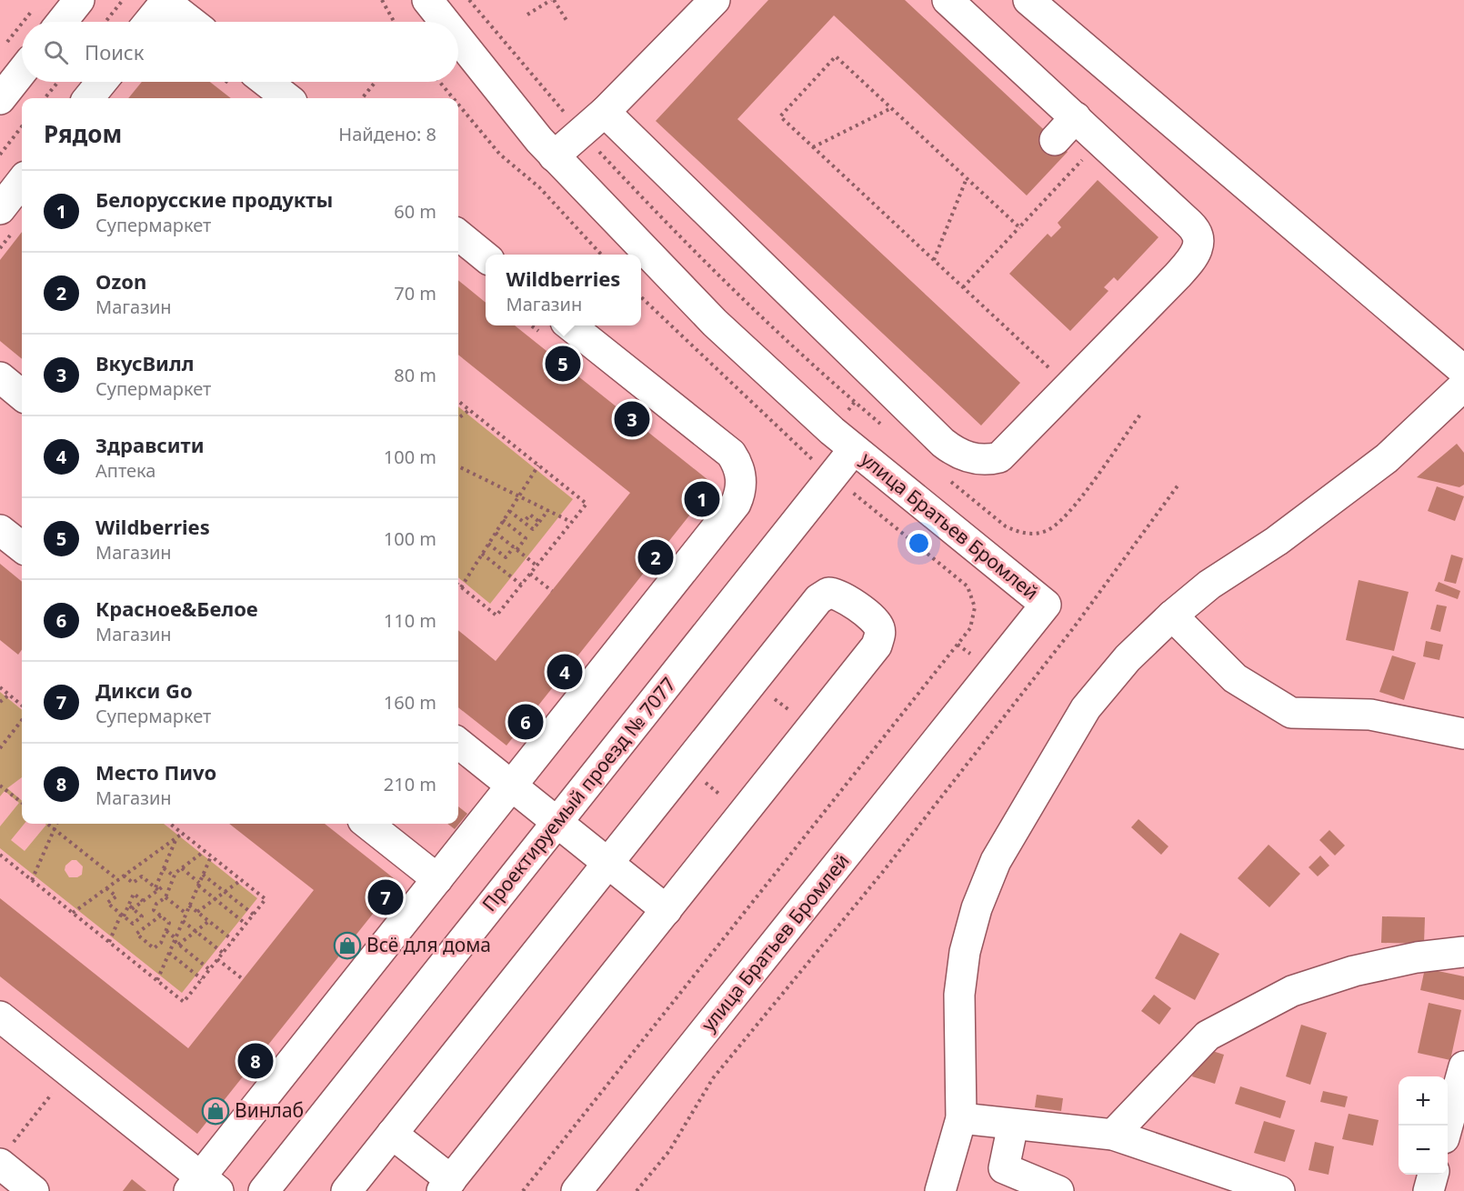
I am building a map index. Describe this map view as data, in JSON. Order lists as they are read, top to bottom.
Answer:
{
  "streets": {
    "street": ["улица Братьев Бромлей", "Проектируемый проезд № 7077"]
  },
  "crossings": [
    ["улица Братьев Бромлей", "Проектируемый проезд № 7077"]
  ],
  "places": {
    "shop": ["Всё для дома", "Винлаб"]
  },
  "page": {
    "search": "Поиск",
    "heading": ["Рядом", "Найдено: 8"],
    "list": [
      {
        "mark": "1",
        "name": "Белорусские продукты",
        "note": "Супермаркет",
        "value": "60 m"
      },
      {
        "mark": "2",
        "name": "Ozon",
        "note": "Магазин",
        "value": "70 m"
      },
      {
        "mark": "3",
        "name": "ВкусВилл",
        "note": "Супермаркет",
        "value": "80 m"
      },
      {
        "mark": "4",
        "name": "Здравсити",
        "note": "Аптека",
        "value": "100 m"
      },
      {
        "mark": "5",
        "name": "Wildberries",
        "note": "Магазин",
        "value": "100 m"
      },
      {
        "mark": "6",
        "name": "Красное&Белое",
        "note": "Магазин",
        "value": "110 m"
      },
      {
        "mark": "7",
        "name": "Дикси Go",
        "note": "Супермаркет",
        "value": "160 m"
      },
      {
        "mark": "8",
        "name": "Место Пиvo",
        "note": "Магазин",
        "value": "210 m"
      }
    ],
    "popup": ["Wildberries", "Магазин"],
    "pins": [
      "5",
      "3",
      "1",
      "2",
      "4",
      "6",
      "7",
      "8"
    ],
    "map_buttons": ["+", "−"]
  }
}
